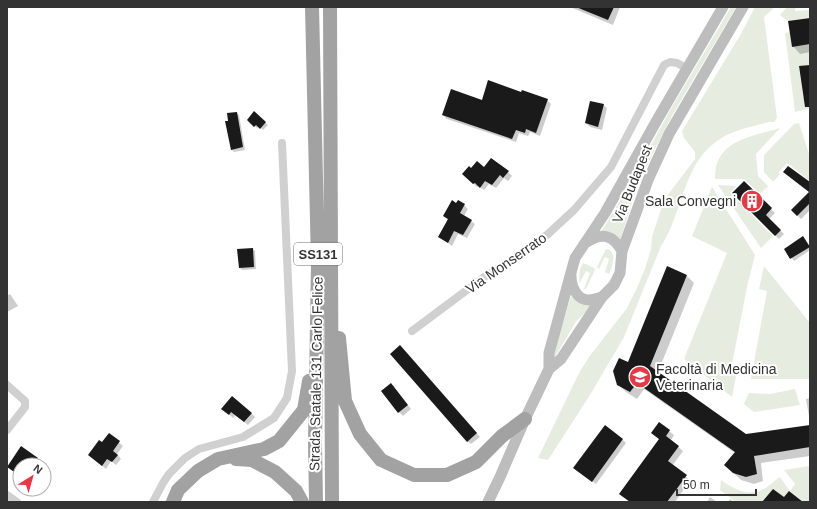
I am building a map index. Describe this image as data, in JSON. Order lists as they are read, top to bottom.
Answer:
{
  "streets": {
    "highway": ["SS131", "Strada Statale 131 Carlo Felice"],
    "main road": ["Via Budapest"],
    "street": ["Via Monserrato"]
  },
  "crossings": [
    ["Via Budapest", "Via Monserrato"]
  ],
  "places": {
    "building": ["Sala Convegni"],
    "school or university": ["Facoltà di Medicina Veterinaria"]
  },
  "scale_bar": "50 m",
  "north": "top right"
}
